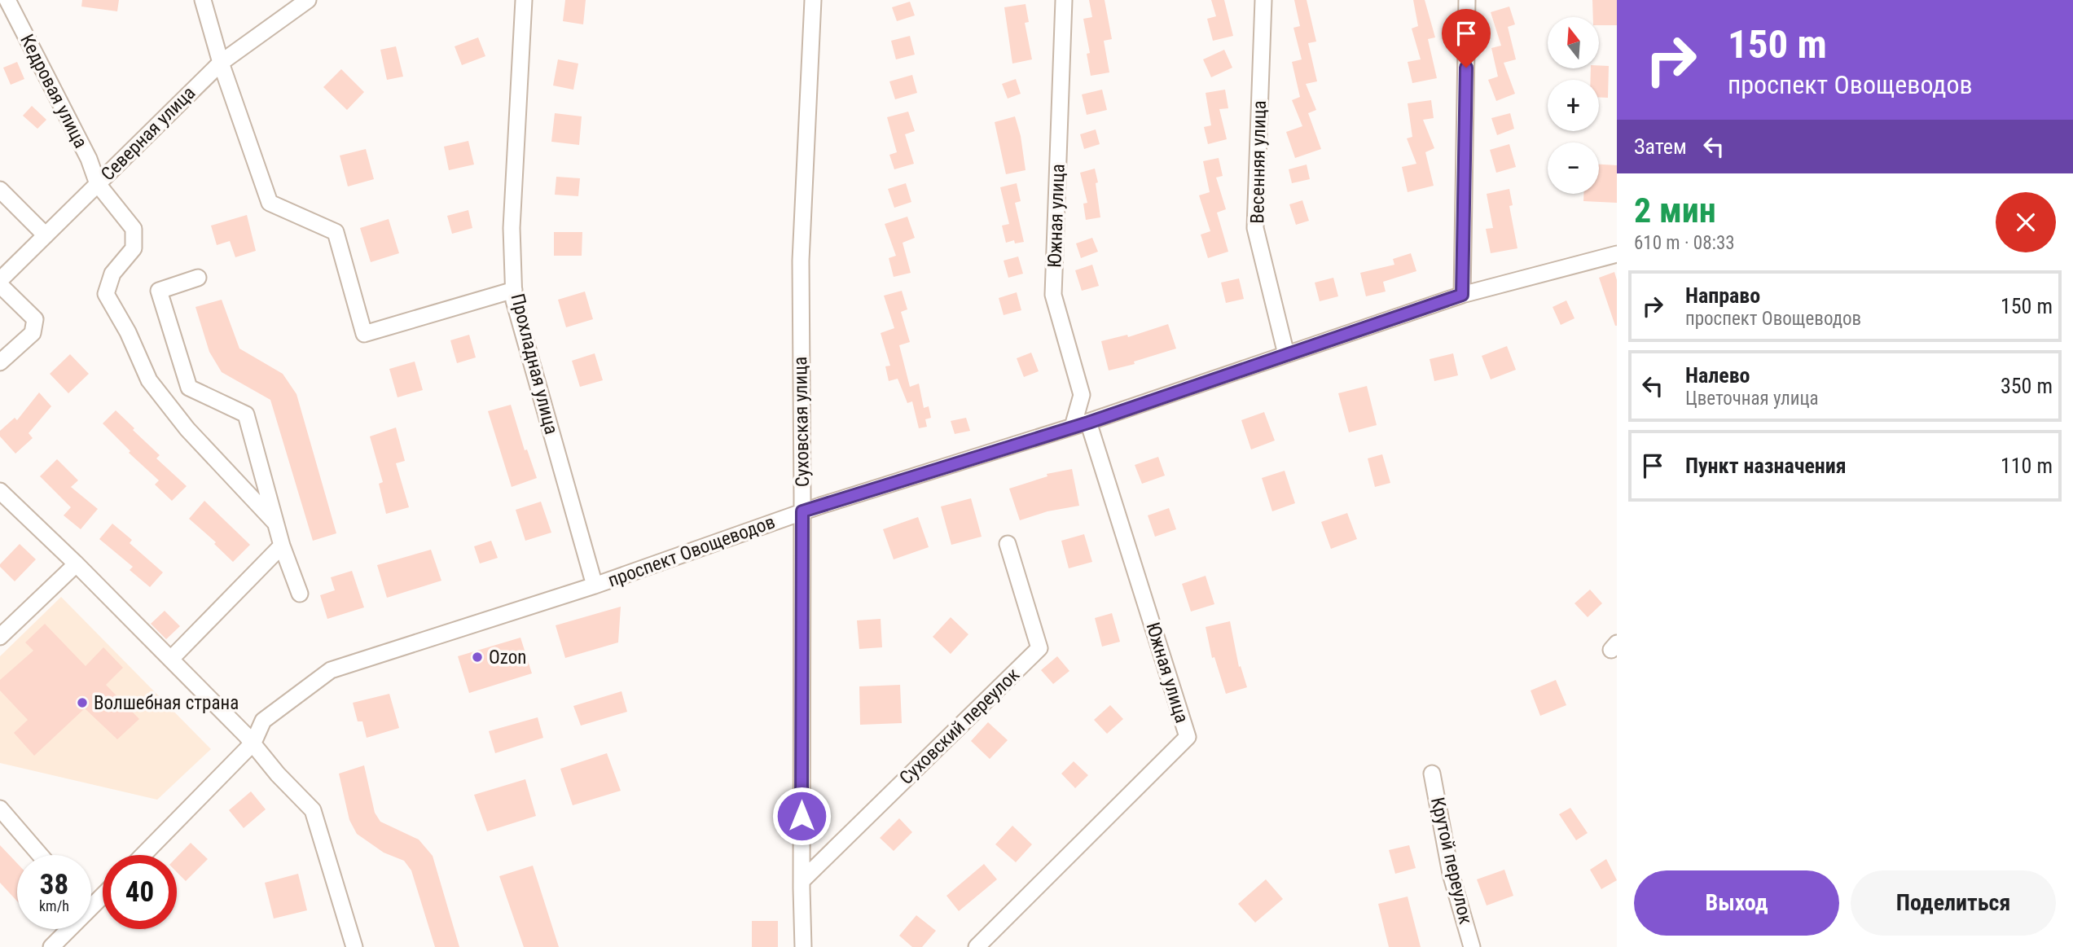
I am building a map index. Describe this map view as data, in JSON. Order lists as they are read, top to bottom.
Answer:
{
  "streets": {
    "street": [
      "Кедровая улица",
      "Северная улица",
      "Весенняя улица",
      "Южная улица",
      "Прохладная улица",
      "Суховская улица",
      "проспект Овощеводов",
      "Суховский переулок",
      "Крутой переулок"
    ]
  },
  "crossings": [
    ["Кедровая улица", "Северная улица"],
    ["Весенняя улица", "проспект Овощеводов"],
    ["Южная улица", "проспект Овощеводов"],
    ["Прохладная улица", "проспект Овощеводов"],
    ["Суховская улица", "проспект Овощеводов"],
    ["Суховская улица", "Суховский переулок"]
  ],
  "places": ["Ozon", "Волшебная страна"],
  "north": "top",
  "page": {
    "turn": ["150 m", "проспект Овощеводов"],
    "map_buttons": ["+", "−"],
    "then": "Затем",
    "heading": ["2 мин", "610 m · 08:33"],
    "list": [
      {
        "name": "Направо",
        "note": "проспект Овощеводов",
        "value": "150 m"
      },
      {
        "name": "Налево",
        "note": "Цветочная улица",
        "value": "350 m"
      },
      {
        "name": "Пункт назначения",
        "value": "110 m"
      }
    ],
    "speed": "38 km/h",
    "limit": "40",
    "buttons": ["Выход", "Поделиться"]
  }
}
